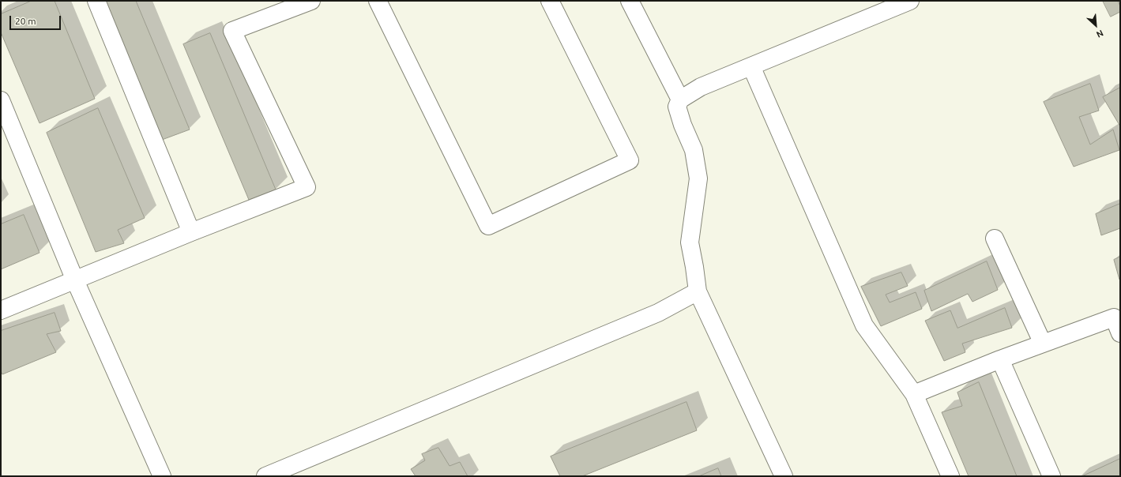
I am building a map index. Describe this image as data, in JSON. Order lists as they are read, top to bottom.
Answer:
{
  "scale_bar": "20 m",
  "north": "bottom right"
}
